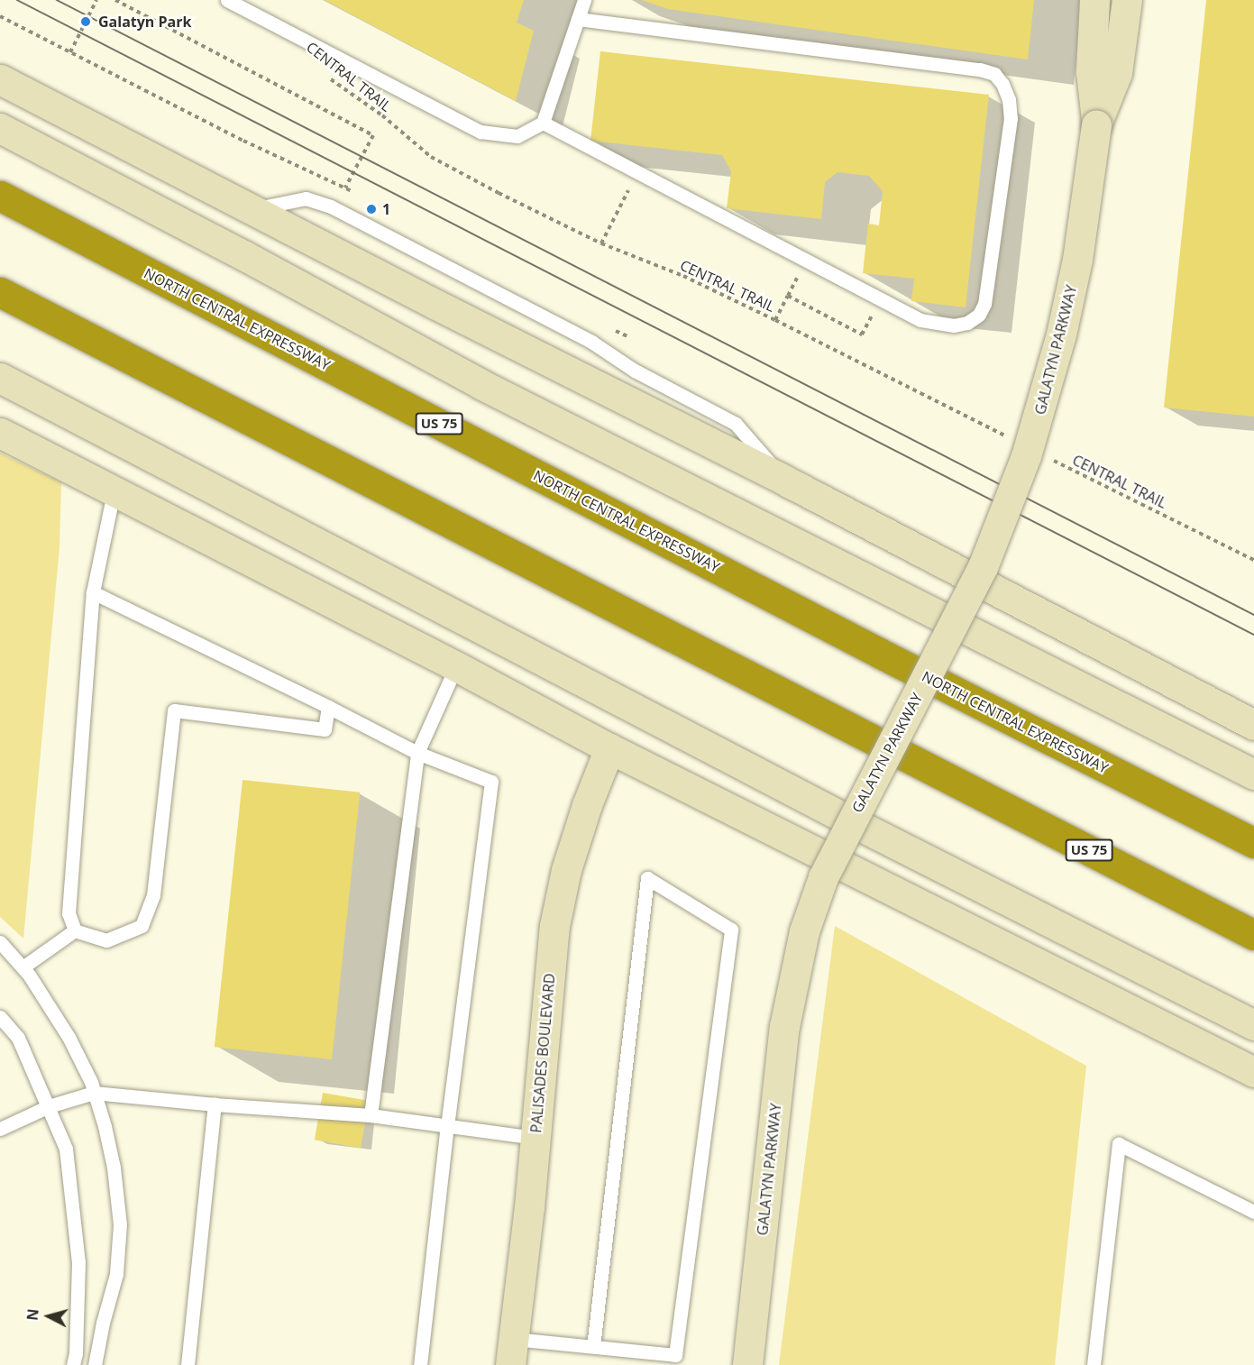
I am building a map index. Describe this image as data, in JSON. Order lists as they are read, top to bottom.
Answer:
{
  "streets": {
    "highway": ["NORTH CENTRAL EXPRESSWAY", "US 75"],
    "main road": ["GALATYN PARKWAY", "PALISADES BOULEVARD"],
    "path": ["CENTRAL TRAIL"]
  },
  "places": ["Galatyn Park", "1"],
  "north": "left"
}
